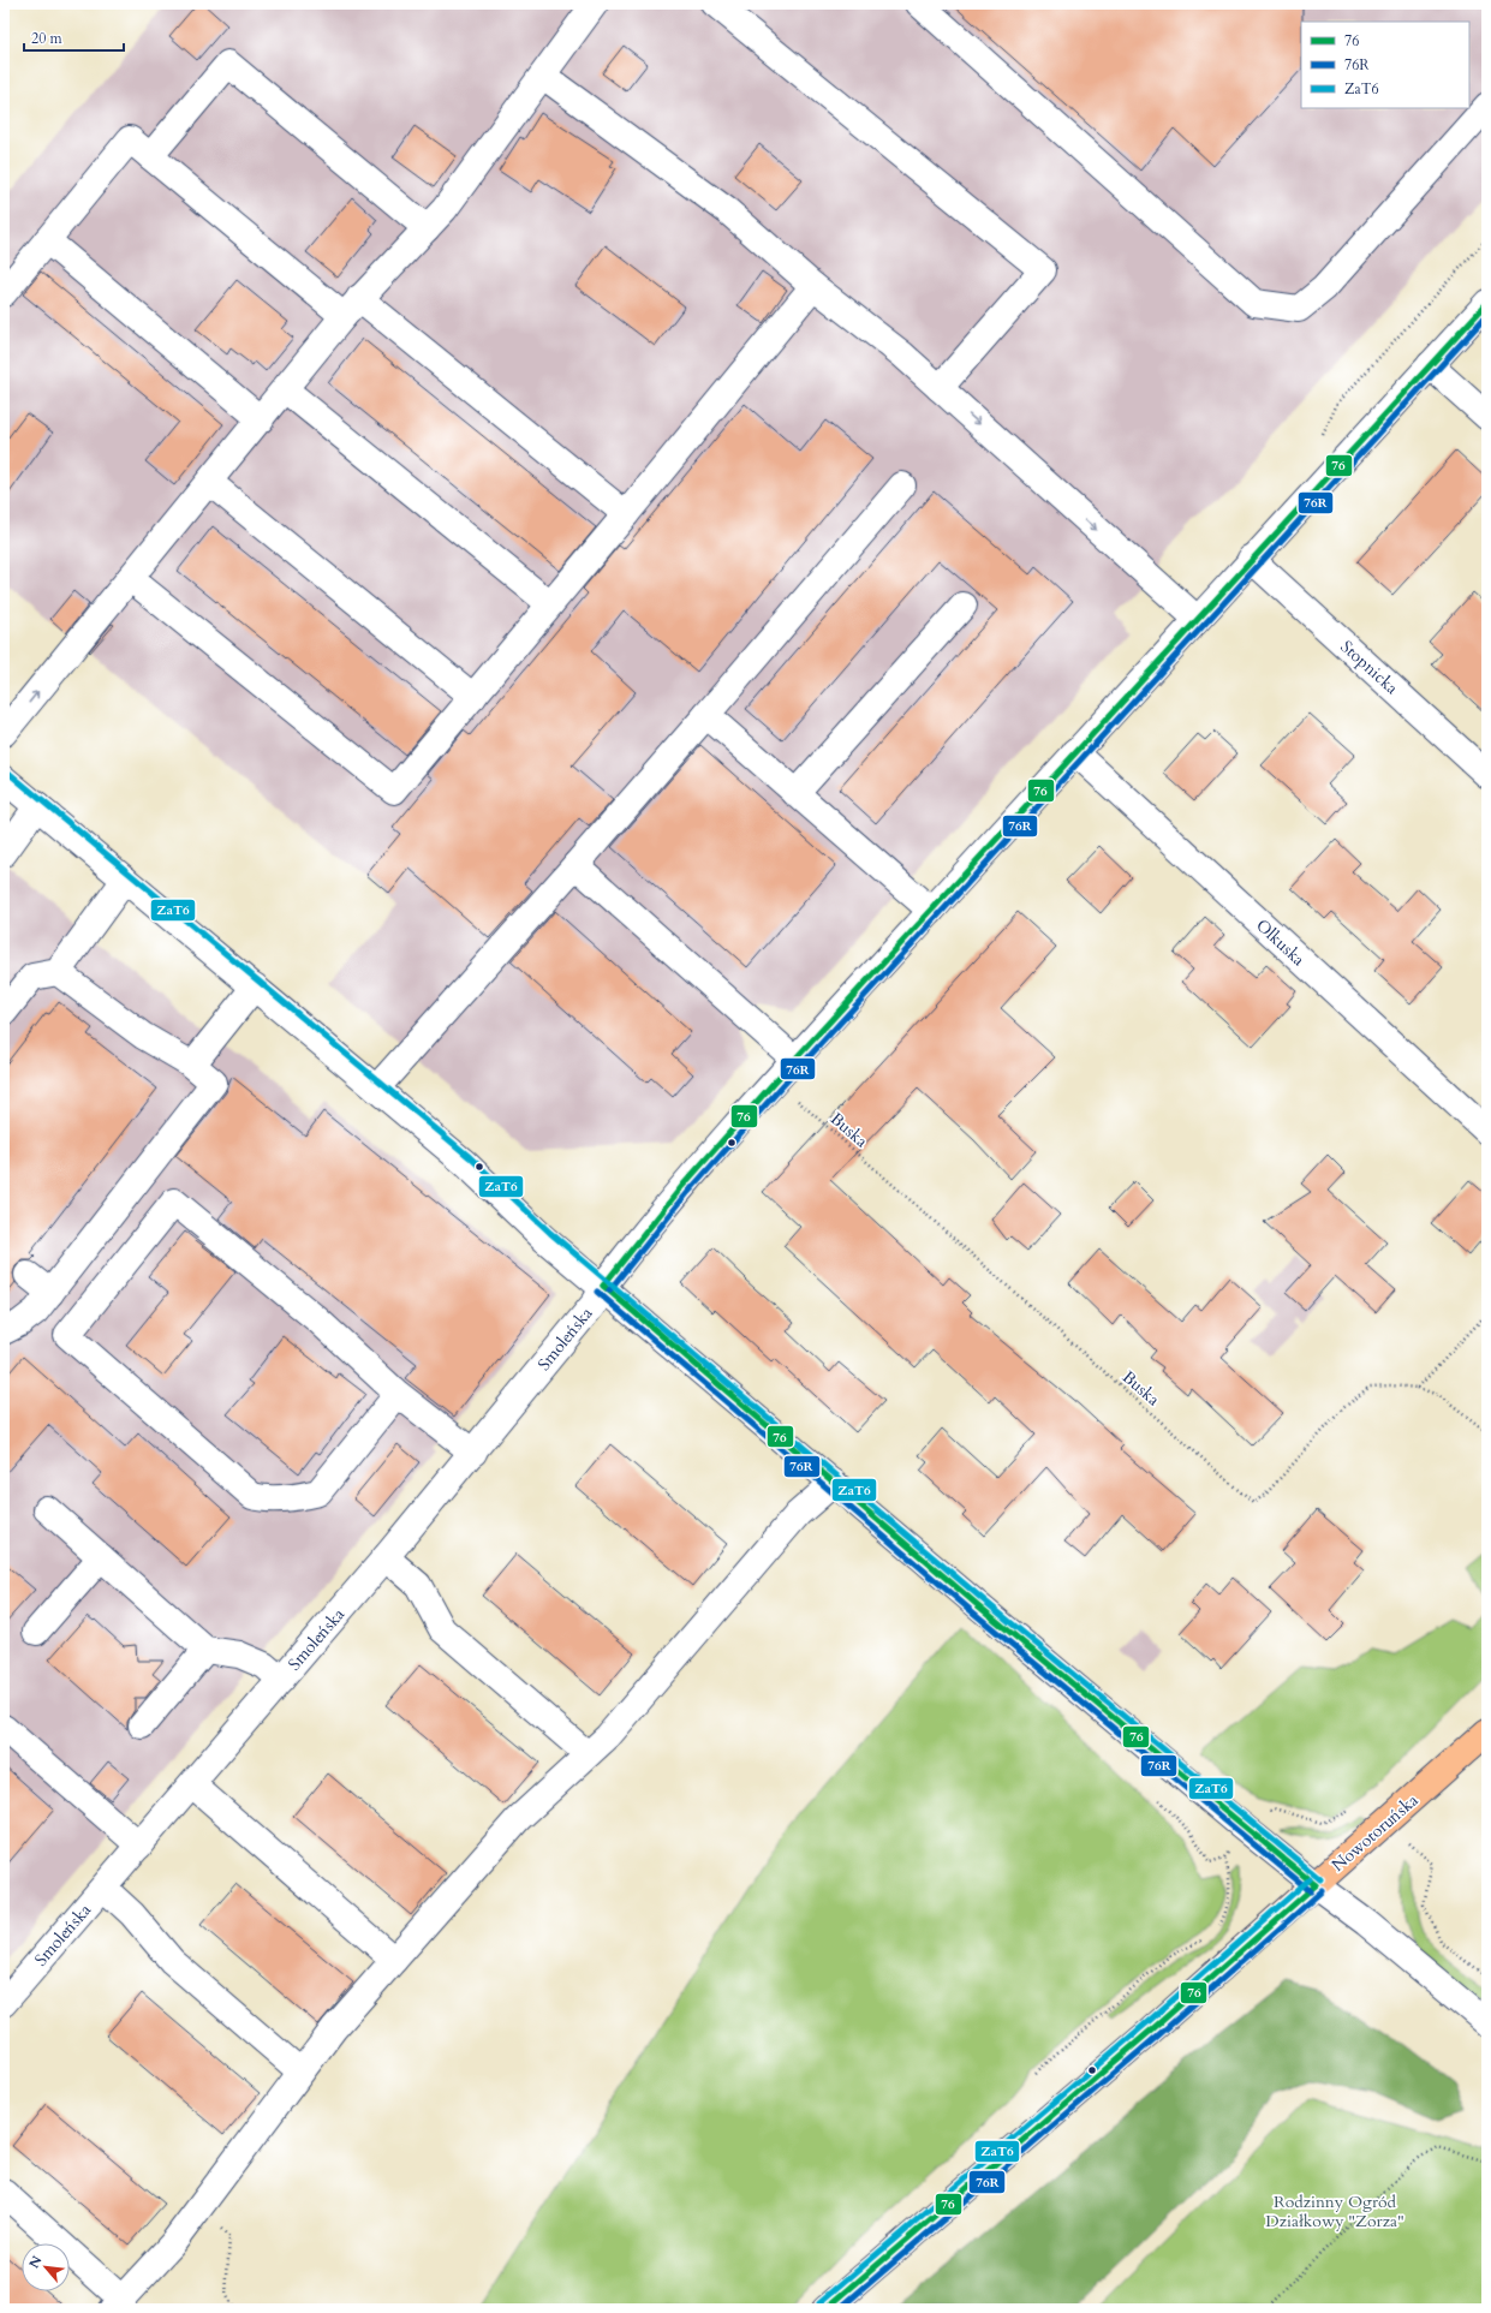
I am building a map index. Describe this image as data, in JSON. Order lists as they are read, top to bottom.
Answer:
{
  "streets": {
    "main road": ["Nowotoruńska"],
    "street": ["Stopnicka", "Olkuska", "Smoleńska"],
    "path": ["Buska"]
  },
  "crossings": [
    ["Stopnicka", "Smoleńska"],
    ["Olkuska", "Smoleńska"],
    ["Buska", "Smoleńska"]
  ],
  "parks": ["Rodzinny Ogród Działkowy \"Zorza\""],
  "lines": ["transit line 76", "transit line 76R", "transit line ZaT6"],
  "legend": ["76", "76R", "ZaT6"],
  "scale_bar": "20 m",
  "north": "top left"
}
